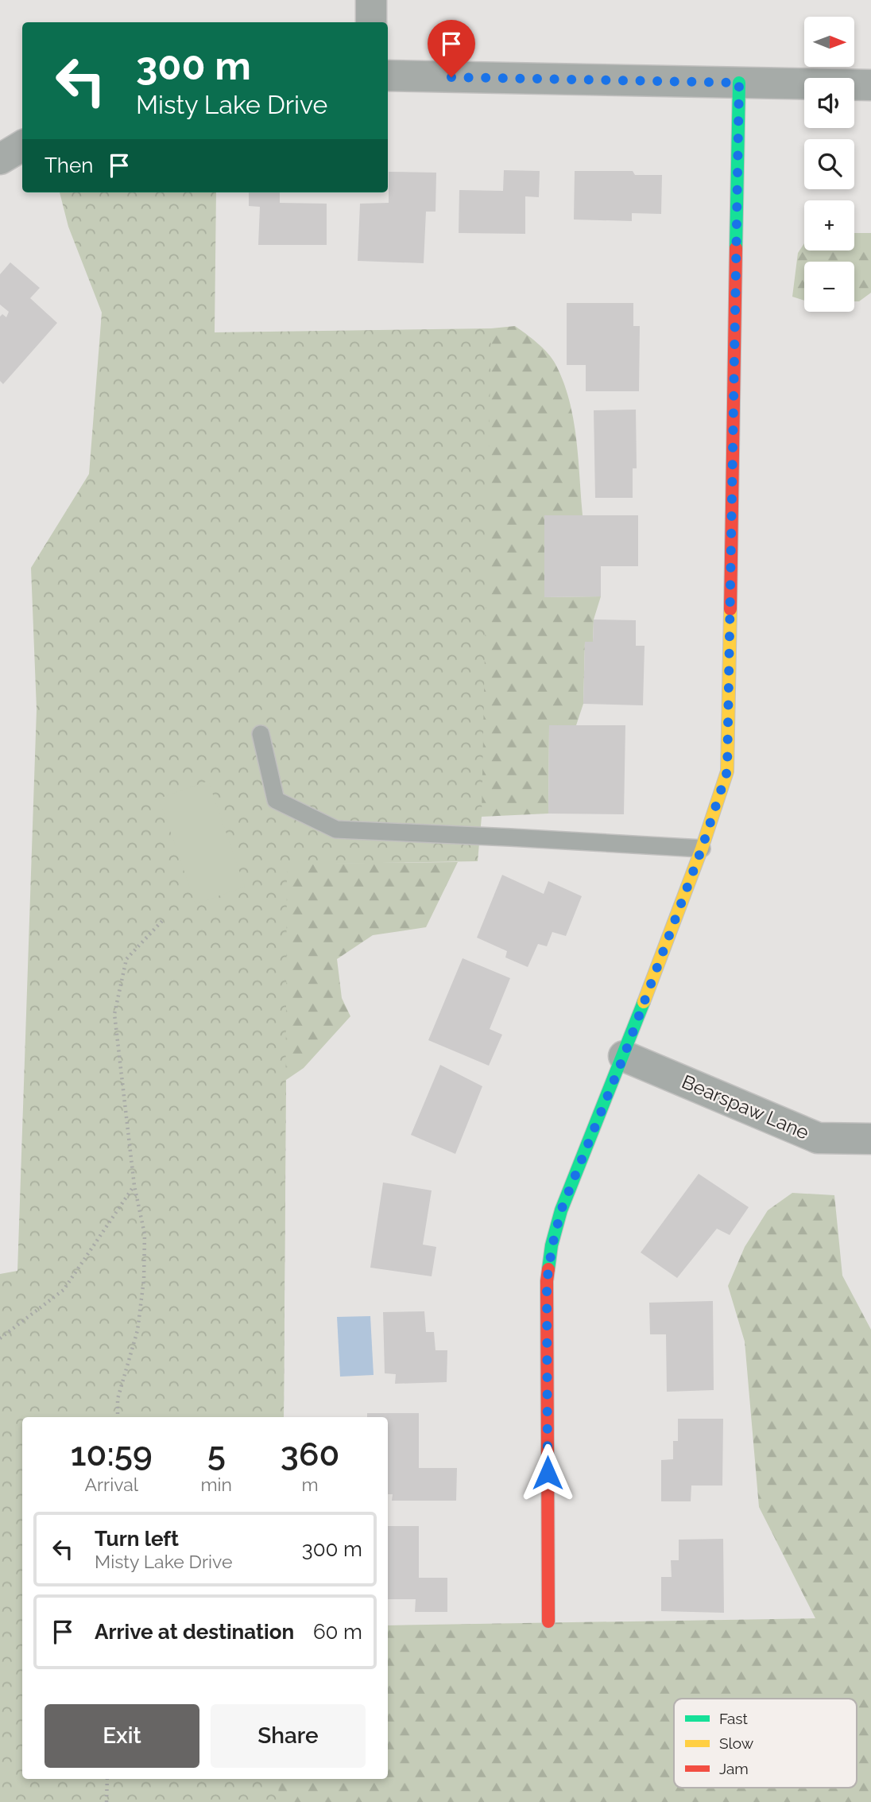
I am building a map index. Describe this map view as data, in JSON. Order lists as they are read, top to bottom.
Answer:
{
  "streets": {
    "street": ["Bearspaw Lane"]
  },
  "legend": ["Fast", "Slow", "Jam"],
  "north": "right",
  "page": {
    "map_buttons": ["+", "−"],
    "turn": ["300 m", "Misty Lake Drive"],
    "then": "Then",
    "eta": [
      "10:59",
      "Arrival",
      "5",
      "min",
      "360",
      "m"
    ],
    "list": [
      {
        "name": "Turn left",
        "note": "Misty Lake Drive",
        "value": "300 m"
      },
      {
        "name": "Arrive at destination",
        "value": "60 m"
      }
    ],
    "buttons": ["Exit", "Share"]
  }
}
